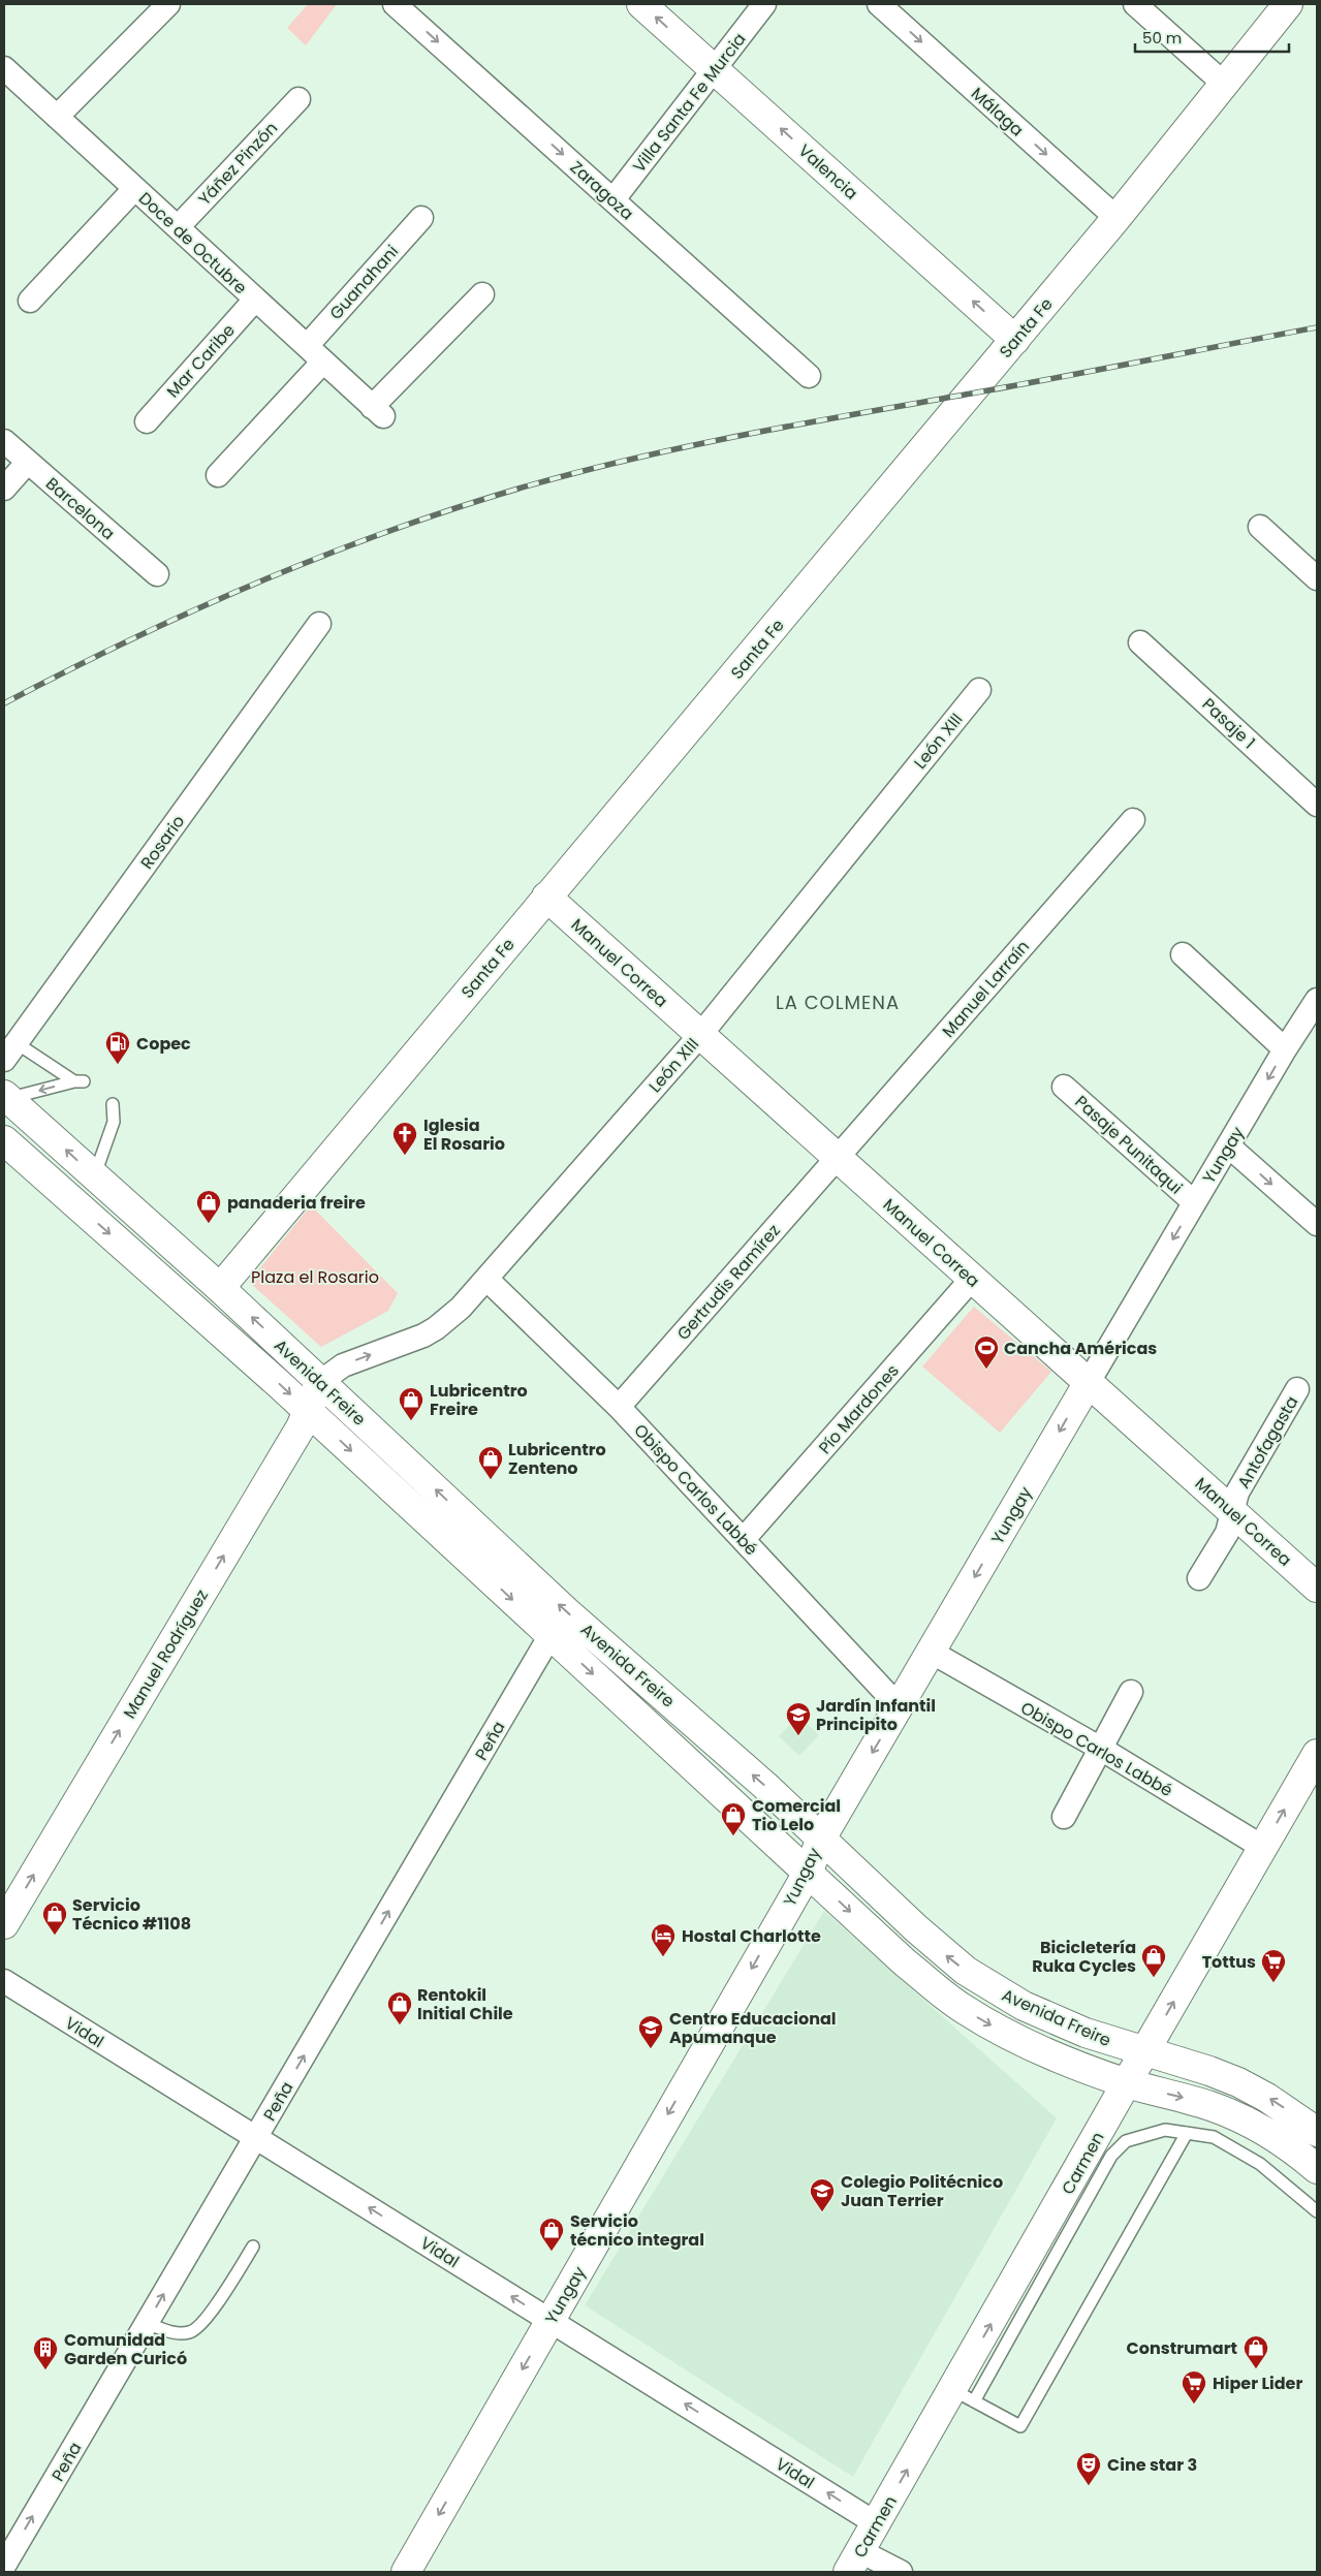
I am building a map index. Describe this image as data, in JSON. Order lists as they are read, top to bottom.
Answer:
{
  "streets": {
    "street": [
      "Villa Santa Fe Murcia",
      "Málaga",
      "Yáñez Pinzón",
      "Valencia",
      "Zaragoza",
      "Doce de Octubre",
      "Guanahani",
      "Santa Fe",
      "Mar Caribe",
      "Barcelona",
      "Pasaje 1",
      "León XIII",
      "Rosario",
      "Manuel Correa",
      "Manuel Larraín",
      "Pasaje Punitaqui",
      "Yungay",
      "Gertrudis Ramírez",
      "Avenida Freire",
      "Pío Mardones",
      "Antofagasta",
      "Obispo Carlos Labbé",
      "Manuel Rodríguez",
      "Peña",
      "Vidal",
      "Carmen"
    ]
  },
  "crossings": [
    ["Villa Santa Fe Murcia", "Valencia"],
    ["Villa Santa Fe Murcia", "Zaragoza"],
    ["Málaga", "Santa Fe"],
    ["Yáñez Pinzón", "Doce de Octubre"],
    ["Valencia", "Santa Fe"],
    ["Doce de Octubre", "Guanahani"],
    ["Doce de Octubre", "Mar Caribe"],
    ["Santa Fe", "Manuel Correa"],
    ["Santa Fe", "Avenida Freire"],
    ["León XIII", "Manuel Correa"],
    ["León XIII", "Avenida Freire"],
    ["León XIII", "Obispo Carlos Labbé"],
    ["León XIII", "Manuel Rodríguez"],
    ["Manuel Correa", "Manuel Larraín"],
    ["Manuel Correa", "Yungay"],
    ["Manuel Correa", "Gertrudis Ramírez"],
    ["Manuel Correa", "Pío Mardones"],
    ["Manuel Correa", "Antofagasta"],
    ["Manuel Larraín", "Gertrudis Ramírez"],
    ["Pasaje Punitaqui", "Yungay"],
    ["Yungay", "Avenida Freire"],
    ["Yungay", "Obispo Carlos Labbé"],
    ["Yungay", "Vidal"],
    ["Gertrudis Ramírez", "Obispo Carlos Labbé"],
    ["Avenida Freire", "Manuel Rodríguez"],
    ["Avenida Freire", "Peña"],
    ["Avenida Freire", "Carmen"],
    ["Pío Mardones", "Obispo Carlos Labbé"],
    ["Obispo Carlos Labbé", "Carmen"],
    ["Peña", "Vidal"],
    ["Vidal", "Carmen"]
  ],
  "one_way": [
    "Valencia",
    "Zaragoza",
    "Yungay",
    "Manuel Rodríguez",
    "Peña",
    "Vidal",
    "Carmen"
  ],
  "districts": ["LA COLMENA"],
  "parks": ["Plaza el Rosario"],
  "places": {
    "fuel station": ["Copec"],
    "church": ["Iglesia El Rosario"],
    "shop": [
      "panaderia freire",
      "Lubricentro Freire",
      "Lubricentro Zenteno",
      "Comercial Tio Lelo",
      "Servicio Técnico #1108",
      "Bicicletería Ruka Cycles",
      "Rentokil Initial Chile",
      "Servicio técnico integral",
      "Construmart"
    ],
    "sports": ["Cancha Américas"],
    "school or university": ["Jardín Infantil Principito", "Centro Educacional Apumanque", "Colegio Politécnico Juan Terrier"],
    "hotel": ["Hostal Charlotte"],
    "supermarket": ["Tottus", "Hiper Lider"],
    "building": ["Comunidad Garden Curicó"],
    "theatre": ["Cine star 3"]
  },
  "scale_bar": "50 m"
}
